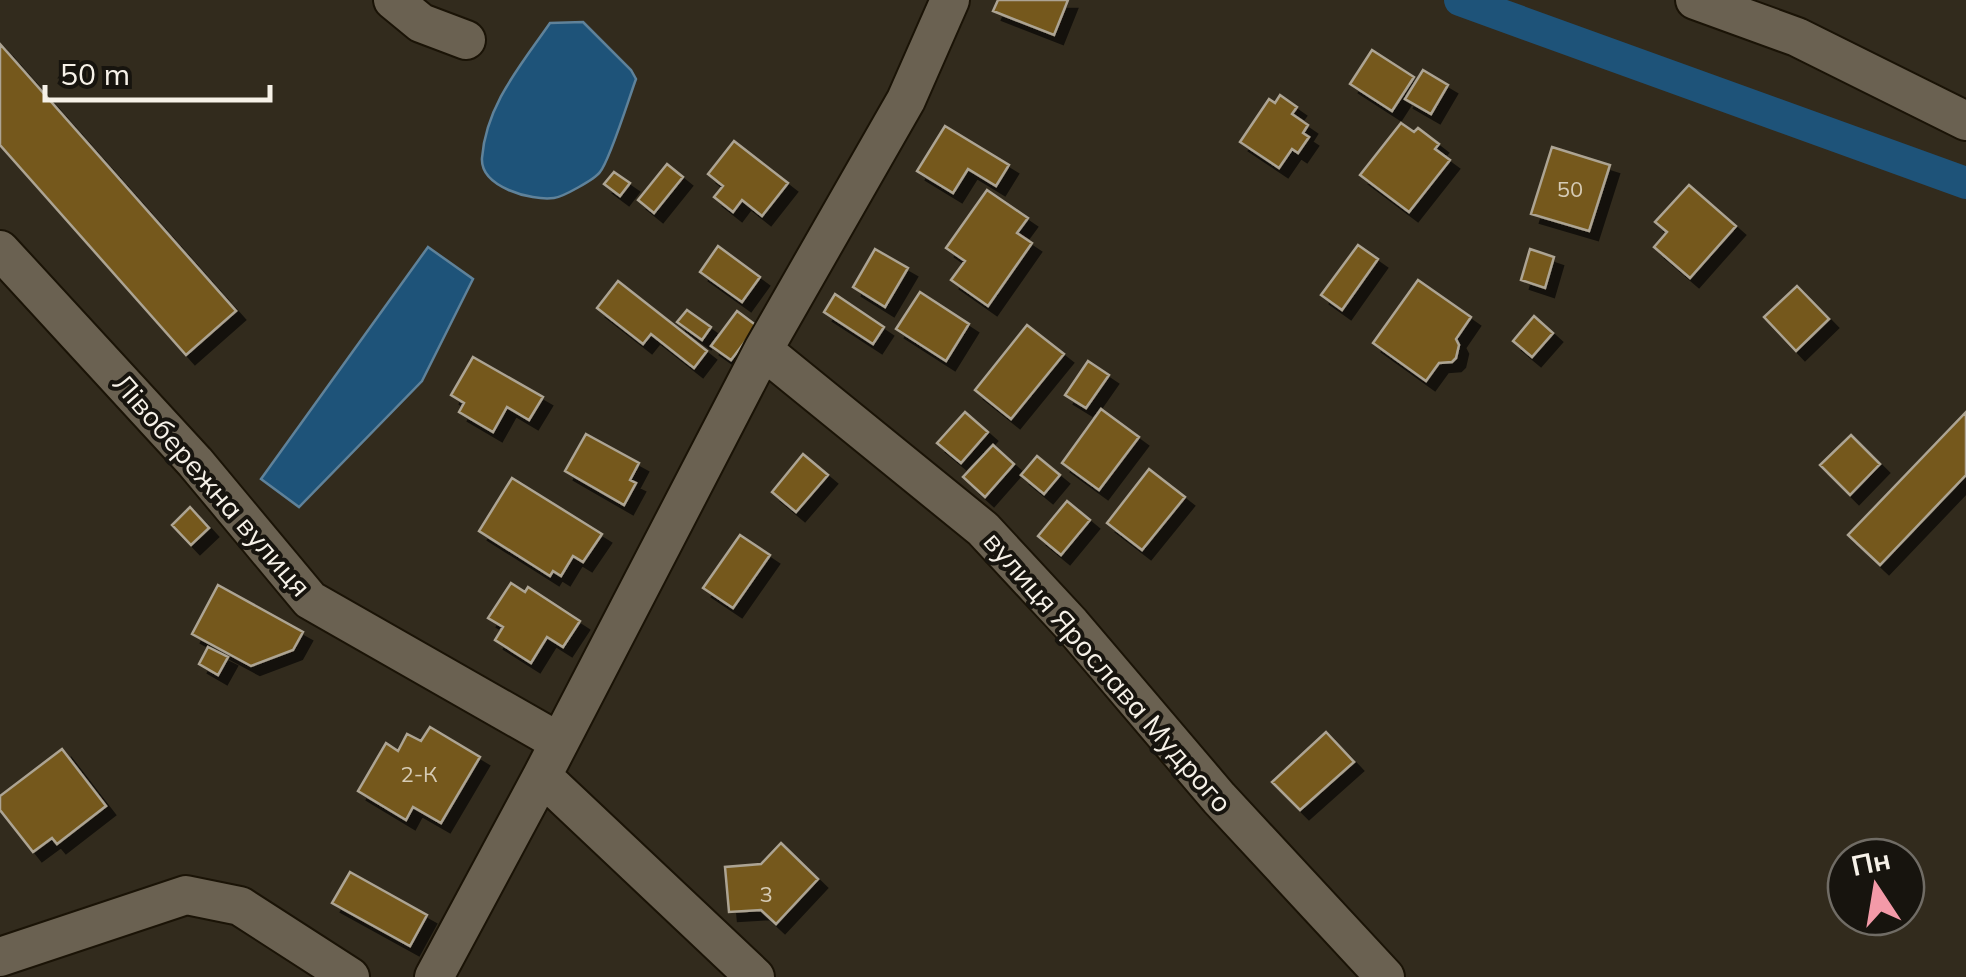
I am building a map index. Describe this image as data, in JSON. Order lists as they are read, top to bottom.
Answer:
{
  "streets": {
    "street": ["Лівобережна вулиця", "вулиця Ярослава Мудрого"]
  },
  "house_numbers": ["50", "2-К", "3"],
  "scale_bar": "50 m",
  "north": "top"
}
